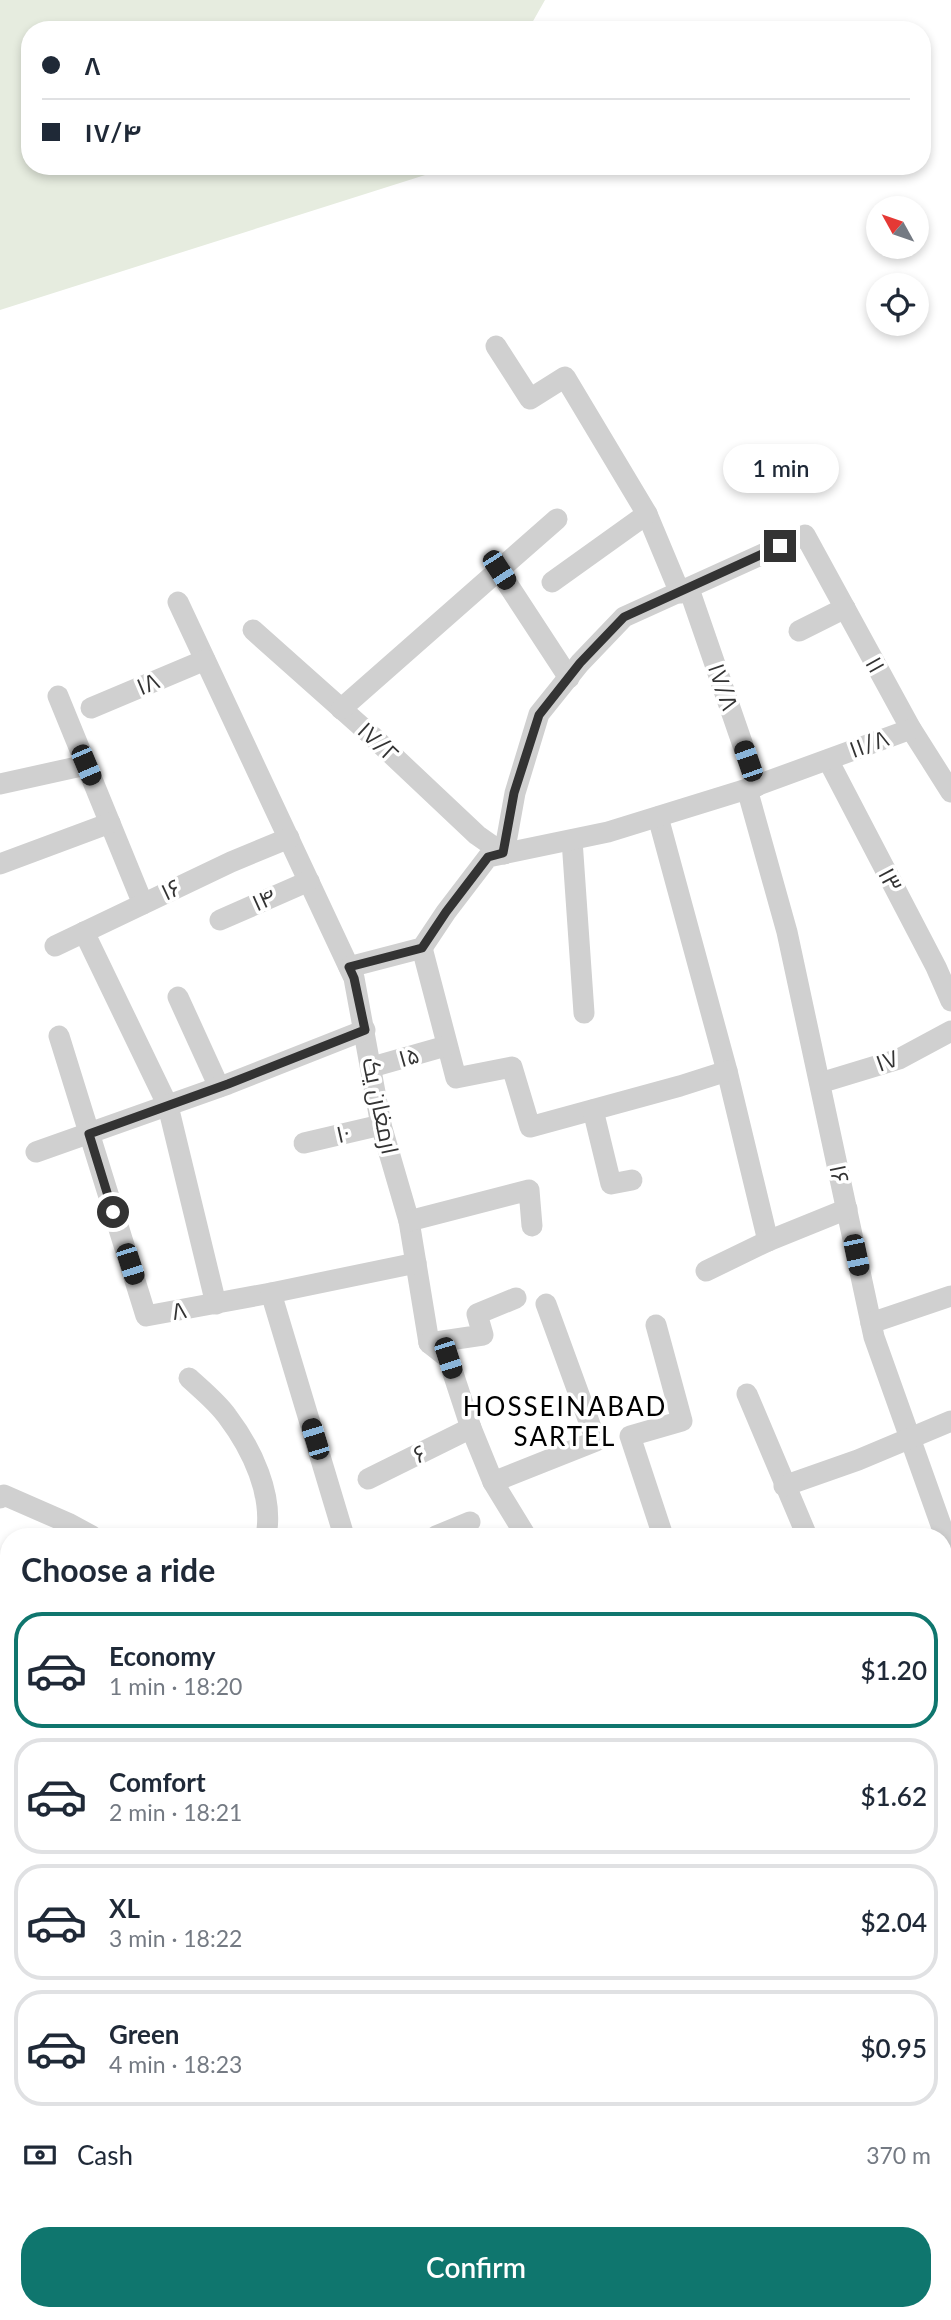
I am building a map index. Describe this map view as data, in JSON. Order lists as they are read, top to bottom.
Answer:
{
  "streets": {
    "street": [
      "۱۱",
      "۱۸",
      "۱۷/۸",
      "۱۷/۲",
      "۱۱/۸",
      "۱۳",
      "۱۶",
      "۱۴",
      "۱۵",
      "۱۷",
      "ارمغان یک",
      "۱۰",
      "۸",
      "۶"
    ]
  },
  "crossings": [
    ["۱۱", "۱۷/۸"],
    ["۱۱", "۱۱/۸"],
    ["۱۸", "ارمغان یک"],
    ["۱۷/۸", "۱۱/۸"],
    ["۱۷/۸", "۱۶"],
    ["۱۷/۲", "۱۱/۸"],
    ["۱۱/۸", "۱۳"],
    ["۱۱/۸", "۱۶"],
    ["۱۶", "۱۷"],
    ["۱۶", "ارمغان یک"],
    ["۱۴", "ارمغان یک"],
    ["۱۵", "ارمغان یک"],
    ["ارمغان یک", "۱۰"],
    ["ارمغان یک", "۸"]
  ],
  "districts": ["HOSSEINABAD SARTEL"],
  "north": "top left",
  "page": {
    "banner": ["۸", "۱۷/۴"],
    "bubble": "1 min",
    "heading": "Choose a ride",
    "list": [
      {
        "name": "Economy",
        "note": "1 min · 18:20",
        "value": "$1.20"
      },
      {
        "name": "Comfort",
        "note": "2 min · 18:21",
        "value": "$1.62"
      },
      {
        "name": "XL",
        "note": "3 min · 18:22",
        "value": "$2.04"
      },
      {
        "name": "Green",
        "note": "4 min · 18:23",
        "value": "$0.95"
      }
    ],
    "pay": ["Cash", "370 m"],
    "buttons": "Confirm"
  }
}
